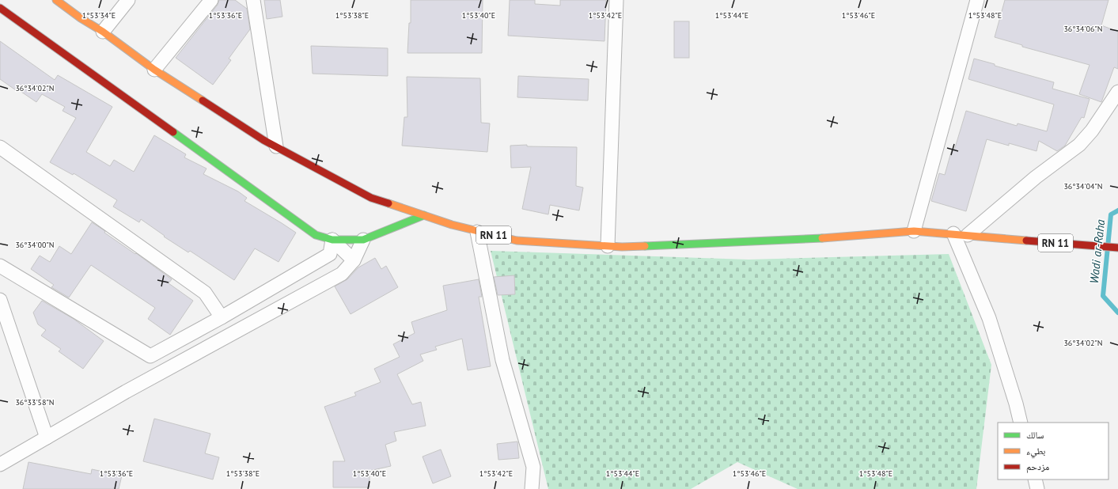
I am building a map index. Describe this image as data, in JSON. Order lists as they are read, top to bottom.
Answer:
{
  "streets": {
    "main road": ["RN 11"]
  },
  "water": ["Wadi ar-Raha"],
  "legend": ["سالك", "بطيء", "مزدحم"],
  "coordinates": [
    "1°53'36\"E",
    "1°53'38\"E",
    "1°53'40\"E",
    "1°53'42\"E",
    "1°53'44\"E",
    "1°53'46\"E",
    "1°53'48\"E",
    "1°53'34\"E",
    "36°34'06\"N",
    "36°34'02\"N",
    "36°34'04\"N",
    "36°34'00\"N",
    "36°33'58\"N"
  ]
}
